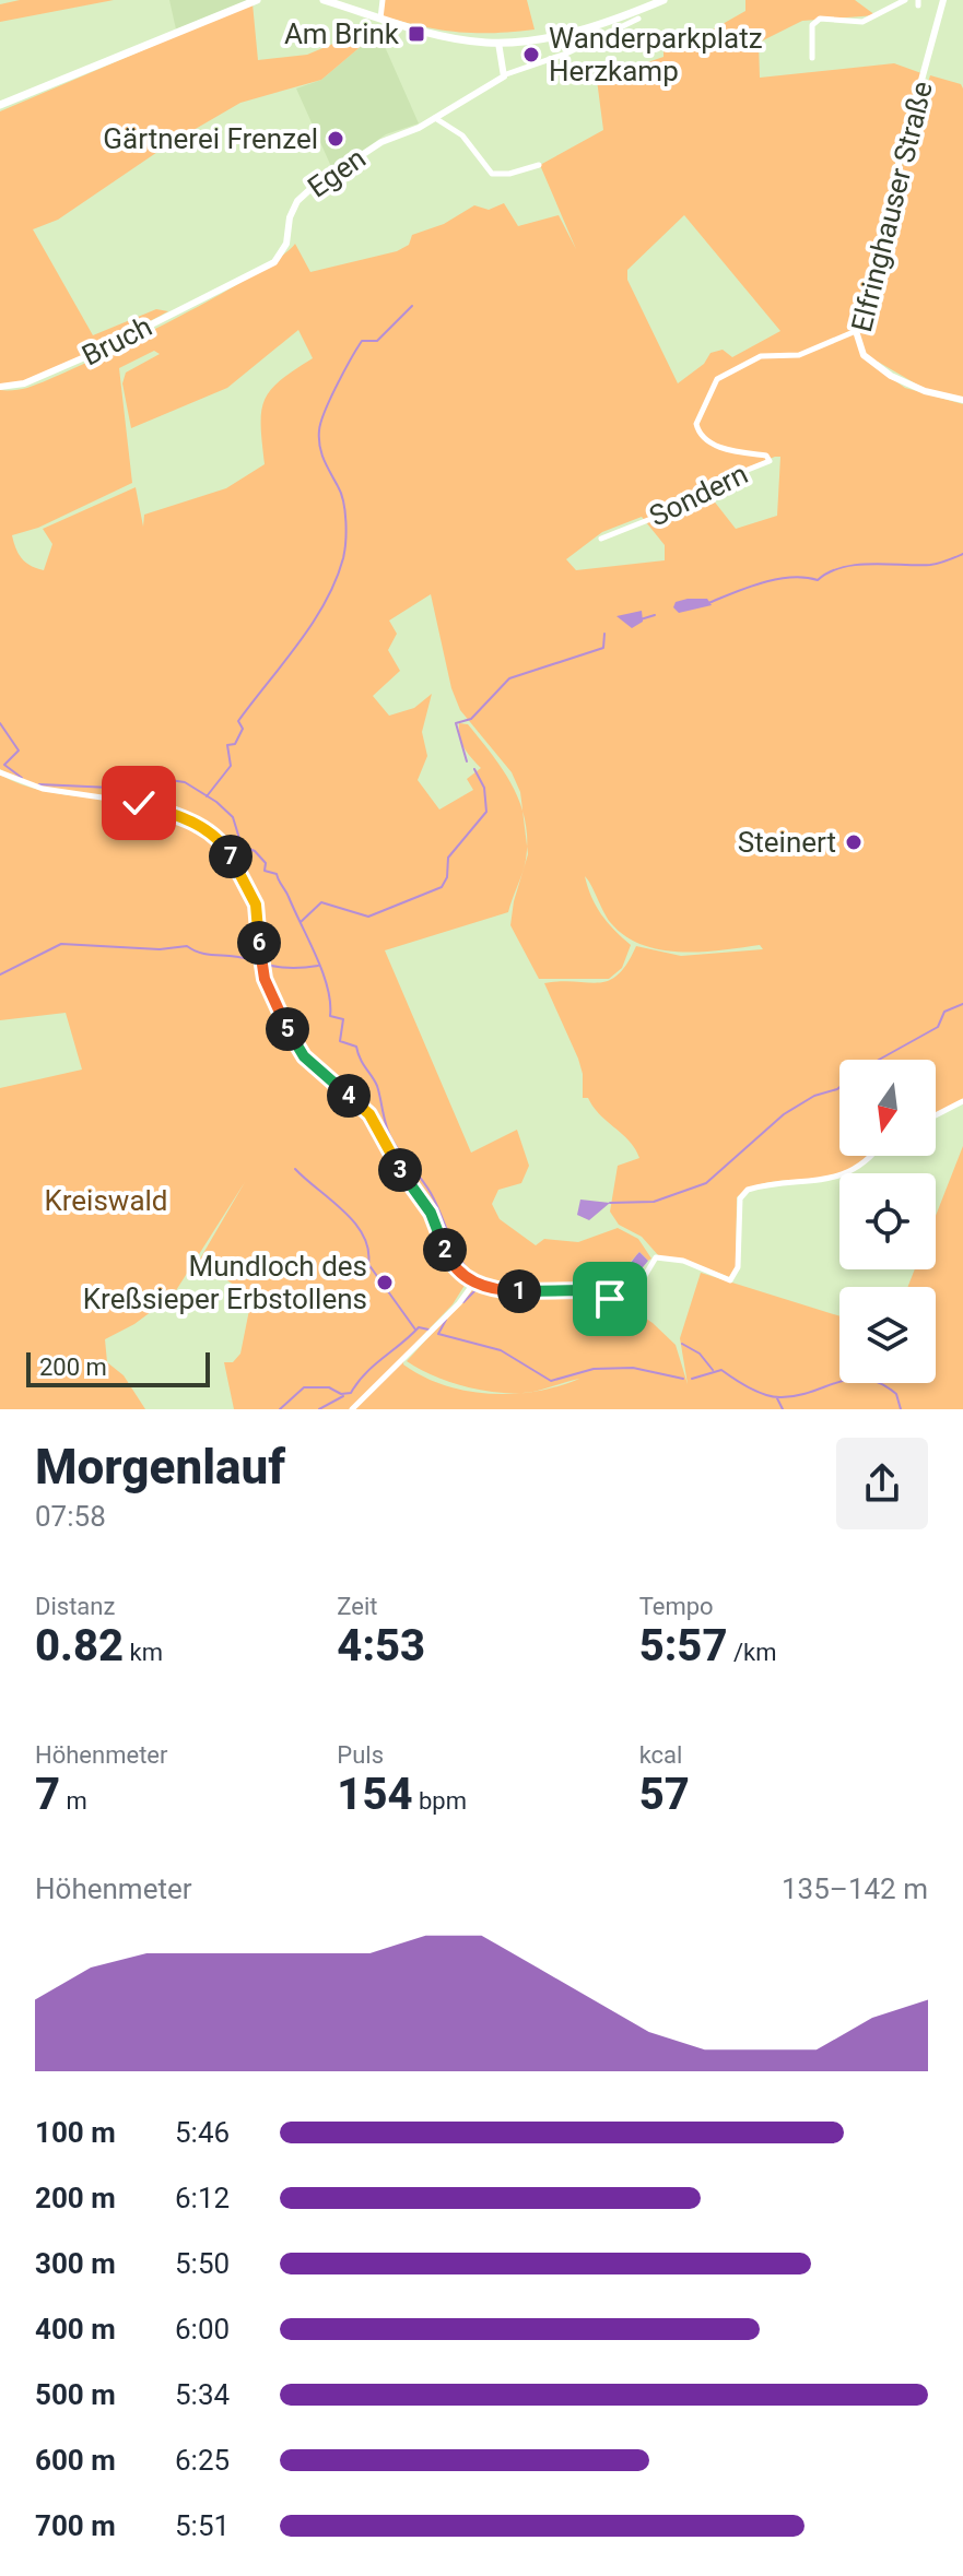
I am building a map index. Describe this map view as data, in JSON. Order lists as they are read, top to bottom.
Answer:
{
  "streets": {
    "street": [
      "Egen",
      "Elfringhauser Straße",
      "Bruch",
      "Sondern"
    ]
  },
  "crossings": [
    ["Egen", "Bruch"],
    ["Elfringhauser Straße", "Sondern"]
  ],
  "parks": ["Kreiswald"],
  "places": {
    "transit": ["Am Brink"],
    "other": [
      "Wanderparkplatz Herzkamp",
      "Gärtnerei Frenzel",
      "Steinert",
      "Mundloch des Kreßsieper Erbstollens"
    ]
  },
  "scale_bar": "200 m",
  "north": "bottom",
  "page": {
    "pins": [
      "7",
      "6",
      "5",
      "4",
      "3",
      "2",
      "1"
    ],
    "scale": "200 m",
    "heading": ["Morgenlauf", "07:58"],
    "stats": [
      ["Distanz", "0.82 km"],
      ["Zeit", "4:53"],
      ["Tempo", "5:57 /km"],
      ["Höhenmeter", "7 m"],
      ["Puls", "154 bpm"],
      ["kcal", "57"]
    ],
    "chart": ["Höhenmeter", "135–142 m"],
    "list": [
      {
        "name": "100 m",
        "note": "5:46"
      },
      {
        "name": "200 m",
        "note": "6:12"
      },
      {
        "name": "300 m",
        "note": "5:50"
      },
      {
        "name": "400 m",
        "note": "6:00"
      },
      {
        "name": "500 m",
        "note": "5:34"
      },
      {
        "name": "600 m",
        "note": "6:25"
      },
      {
        "name": "700 m",
        "note": "5:51"
      }
    ]
  }
}
